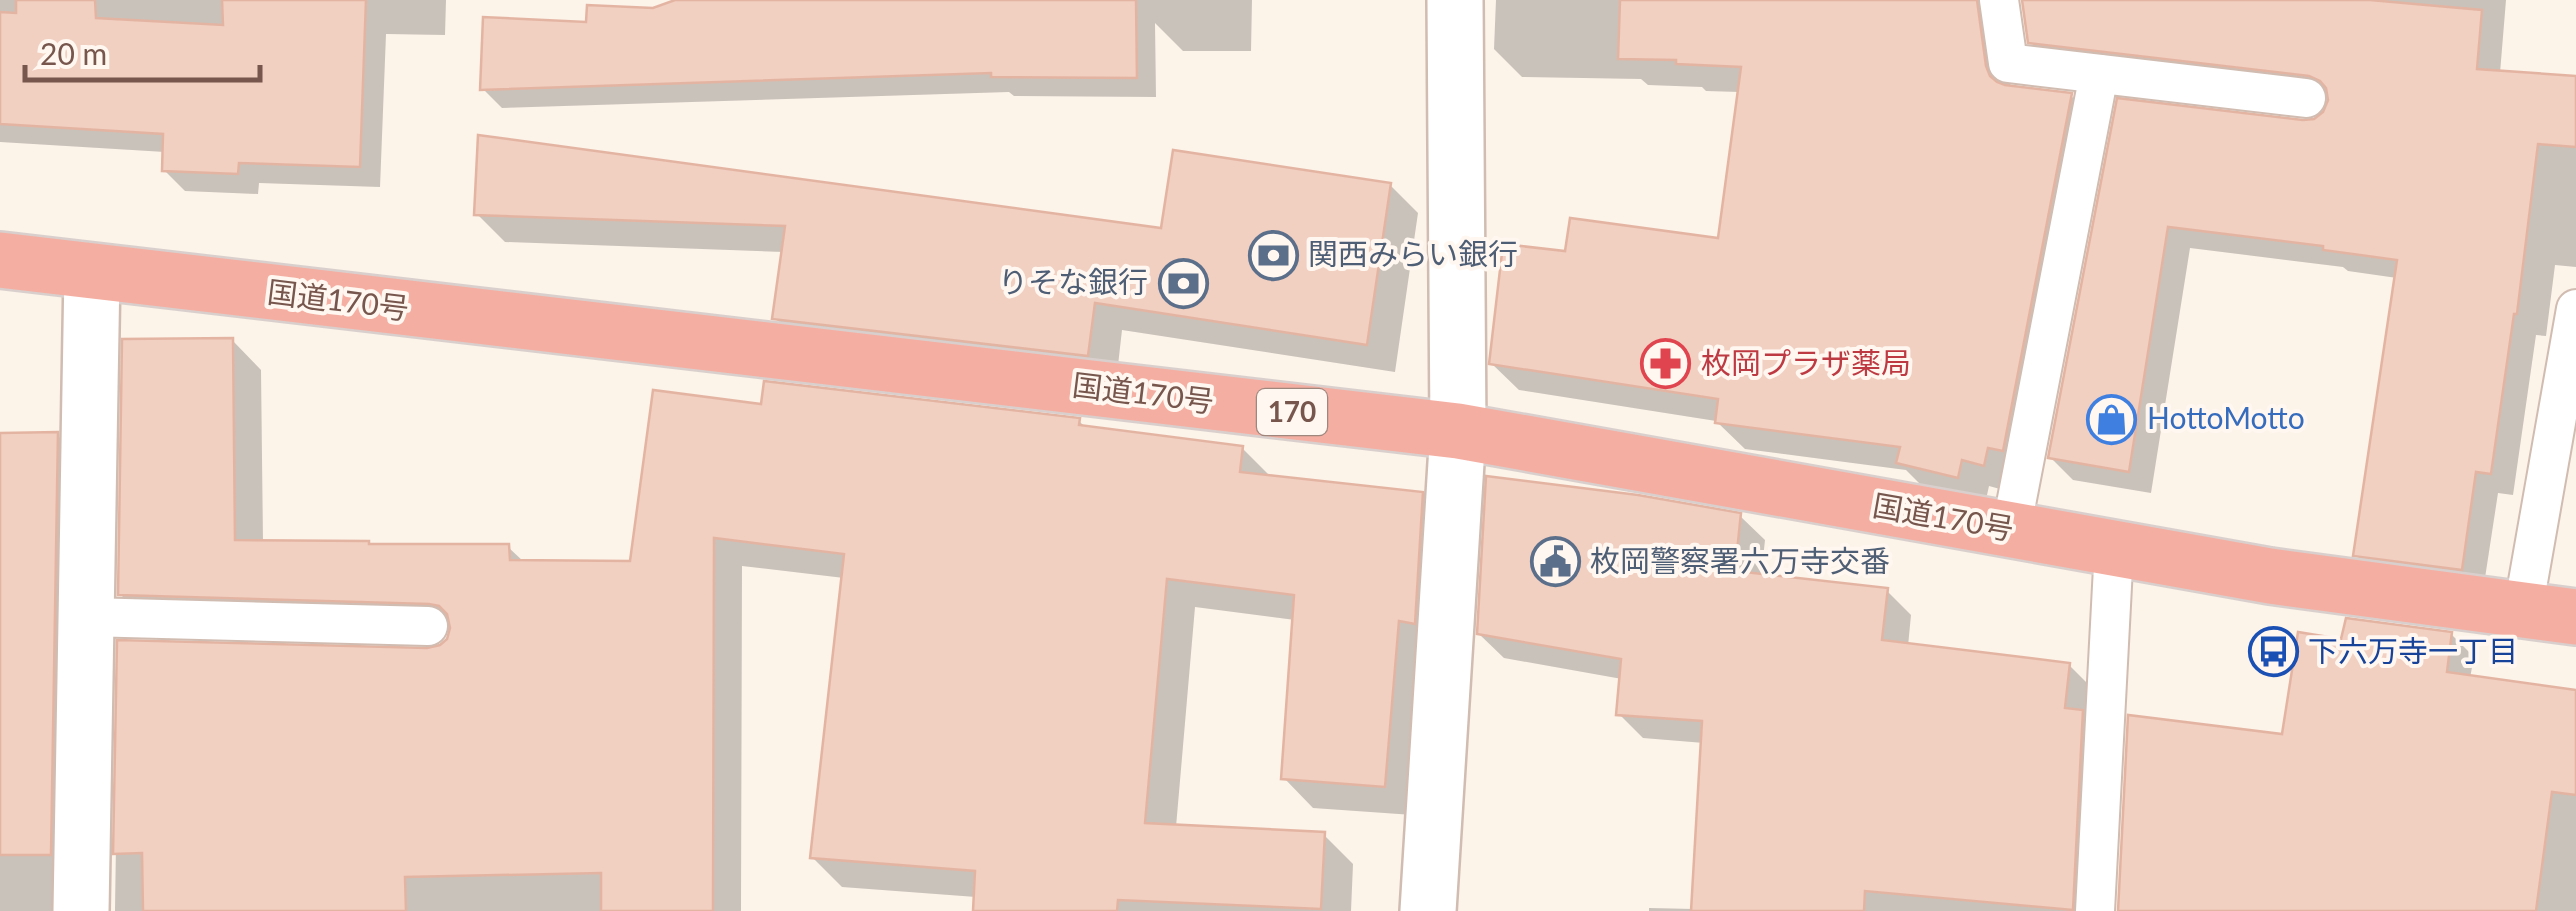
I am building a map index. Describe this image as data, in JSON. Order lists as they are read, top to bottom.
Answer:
{
  "streets": {
    "highway": ["国道170号", "170"]
  },
  "places": {
    "bank": ["関西みらい銀行", "りそな銀行"],
    "pharmacy": ["枚岡プラザ薬局"],
    "shop": ["HottoMotto"],
    "public building": ["枚岡警察署六万寺交番"],
    "bus stop": ["下六万寺一丁目"]
  },
  "scale_bar": "20 m"
}
